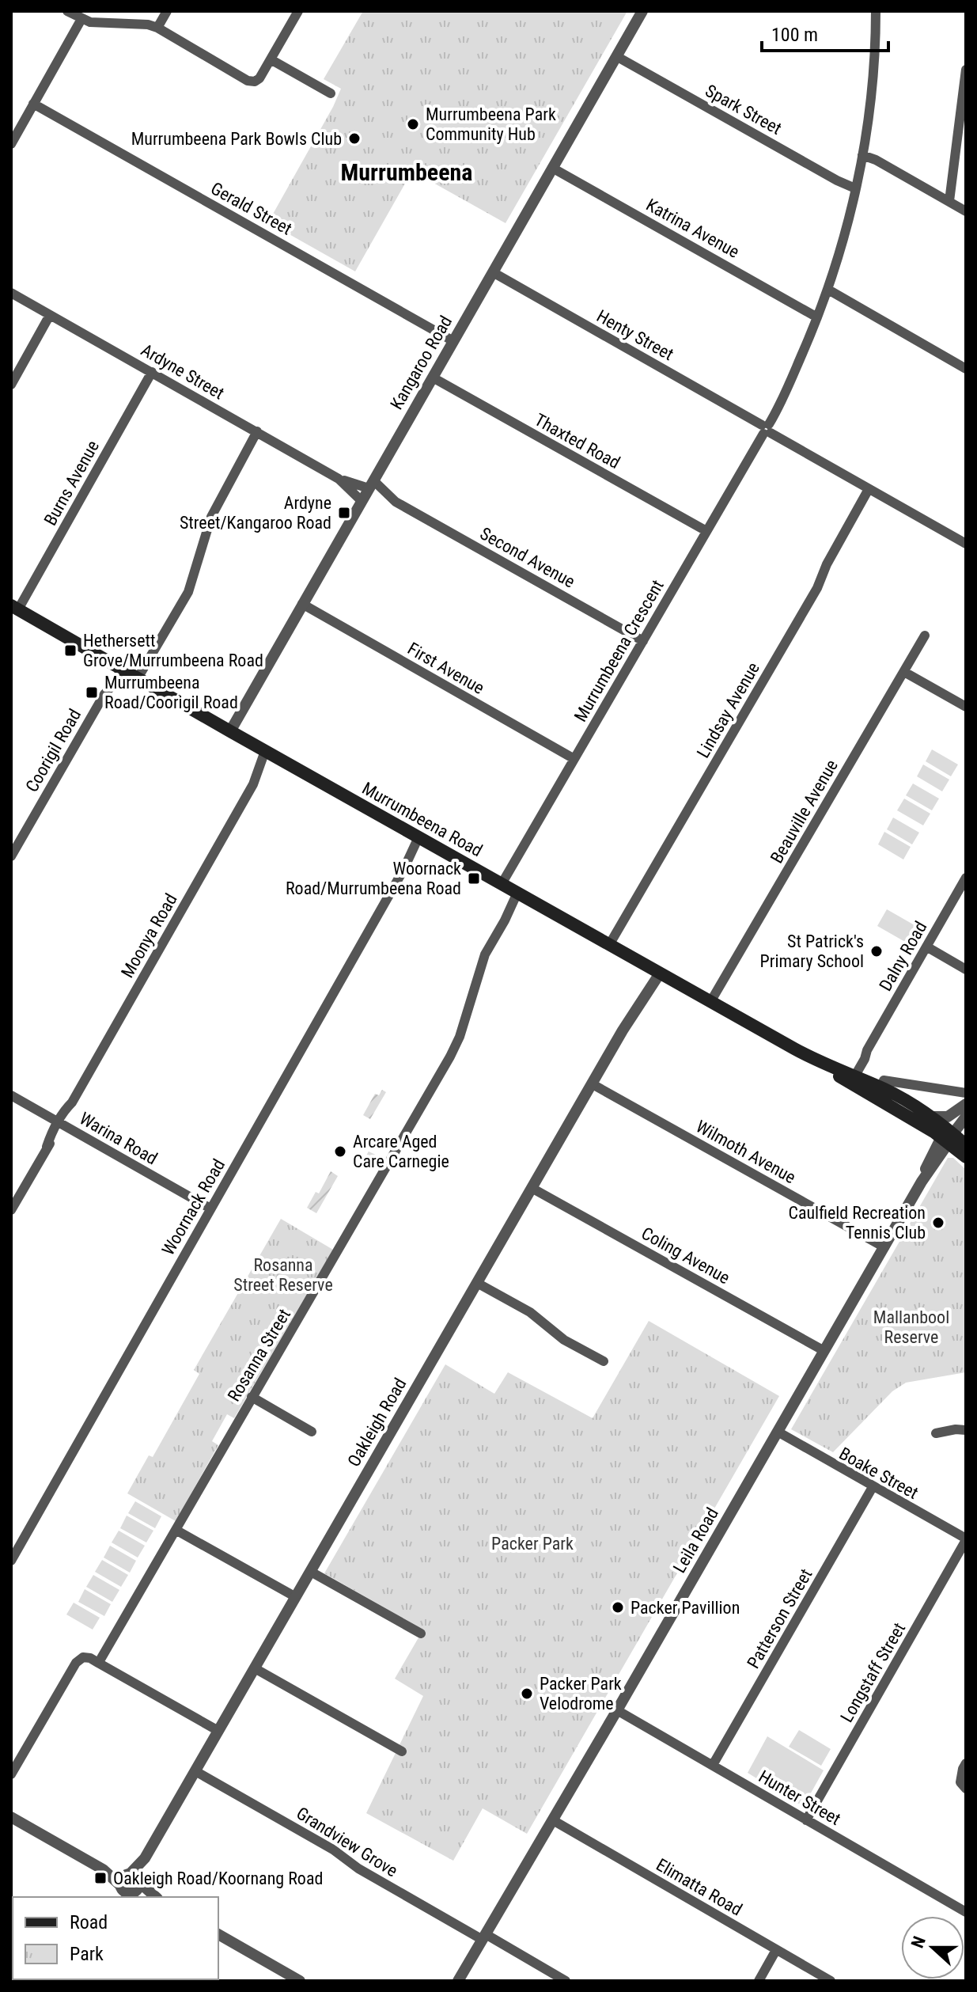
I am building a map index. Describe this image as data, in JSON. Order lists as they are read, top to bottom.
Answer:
{
  "streets": {
    "main road": ["Murrumbeena Road"],
    "street": [
      "Spark Street",
      "Gerald Street",
      "Katrina Avenue",
      "Henty Street",
      "Kangaroo Road",
      "Ardyne Street",
      "Thaxted Road",
      "Burns Avenue",
      "Second Avenue",
      "Murrumbeena Crescent",
      "First Avenue",
      "Lindsay Avenue",
      "Coorigil Road",
      "Beauville Avenue",
      "Moonya Road",
      "Dalny Road",
      "Warina Road",
      "Wilmoth Avenue",
      "Woornack Road",
      "Coling Avenue",
      "Rosanna Street",
      "Oakleigh Road",
      "Boake Street",
      "Leila Road",
      "Patterson Street",
      "Longstaff Street",
      "Hunter Street",
      "Grandview Grove",
      "Elimatta Road"
    ]
  },
  "crossings": [
    ["Spark Street", "Kangaroo Road"],
    ["Spark Street", "Murrumbeena Crescent"],
    ["Gerald Street", "Kangaroo Road"],
    ["Katrina Avenue", "Kangaroo Road"],
    ["Katrina Avenue", "Murrumbeena Crescent"],
    ["Henty Street", "Kangaroo Road"],
    ["Henty Street", "Murrumbeena Crescent"],
    ["Henty Street", "Lindsay Avenue"],
    ["Kangaroo Road", "Ardyne Street"],
    ["Kangaroo Road", "Thaxted Road"],
    ["Kangaroo Road", "Second Avenue"],
    ["Kangaroo Road", "First Avenue"],
    ["Kangaroo Road", "Murrumbeena Road"],
    ["Ardyne Street", "Burns Avenue"],
    ["Ardyne Street", "Second Avenue"],
    ["Thaxted Road", "Murrumbeena Crescent"],
    ["Burns Avenue", "Murrumbeena Road"],
    ["Second Avenue", "Murrumbeena Crescent"],
    ["Murrumbeena Crescent", "First Avenue"],
    ["Murrumbeena Crescent", "Murrumbeena Road"],
    ["Lindsay Avenue", "Murrumbeena Road"],
    ["Coorigil Road", "Murrumbeena Road"],
    ["Beauville Avenue", "Murrumbeena Road"],
    ["Murrumbeena Road", "Moonya Road"],
    ["Murrumbeena Road", "Dalny Road"],
    ["Murrumbeena Road", "Woornack Road"],
    ["Murrumbeena Road", "Rosanna Street"],
    ["Murrumbeena Road", "Oakleigh Road"],
    ["Murrumbeena Road", "Leila Road"],
    ["Moonya Road", "Warina Road"],
    ["Warina Road", "Woornack Road"],
    ["Wilmoth Avenue", "Oakleigh Road"],
    ["Wilmoth Avenue", "Leila Road"],
    ["Coling Avenue", "Oakleigh Road"],
    ["Coling Avenue", "Leila Road"],
    ["Oakleigh Road", "Grandview Grove"],
    ["Boake Street", "Leila Road"],
    ["Boake Street", "Patterson Street"],
    ["Boake Street", "Longstaff Street"],
    ["Leila Road", "Hunter Street"],
    ["Leila Road", "Grandview Grove"],
    ["Leila Road", "Elimatta Road"],
    ["Patterson Street", "Hunter Street"],
    ["Longstaff Street", "Hunter Street"]
  ],
  "districts": ["Murrumbeena"],
  "parks": ["Rosanna Street Reserve", "Mallanbool Reserve", "Packer Park"],
  "places": {
    "other": [
      "Murrumbeena Park Community Hub",
      "Murrumbeena Park Bowls Club",
      "St Patrick's Primary School",
      "Arcare Aged Care Carnegie",
      "Caulfield Recreation Tennis Club",
      "Packer Pavillion",
      "Packer Park Velodrome"
    ],
    "transit": [
      "Ardyne Street/Kangaroo Road",
      "Hethersett Grove/Murrumbeena Road",
      "Murrumbeena Road/Coorigil Road",
      "Woornack Road/Murrumbeena Road",
      "Oakleigh Road/Koornang Road"
    ]
  },
  "legend": ["Road", "Park"],
  "scale_bar": "100 m",
  "north": "left"
}
